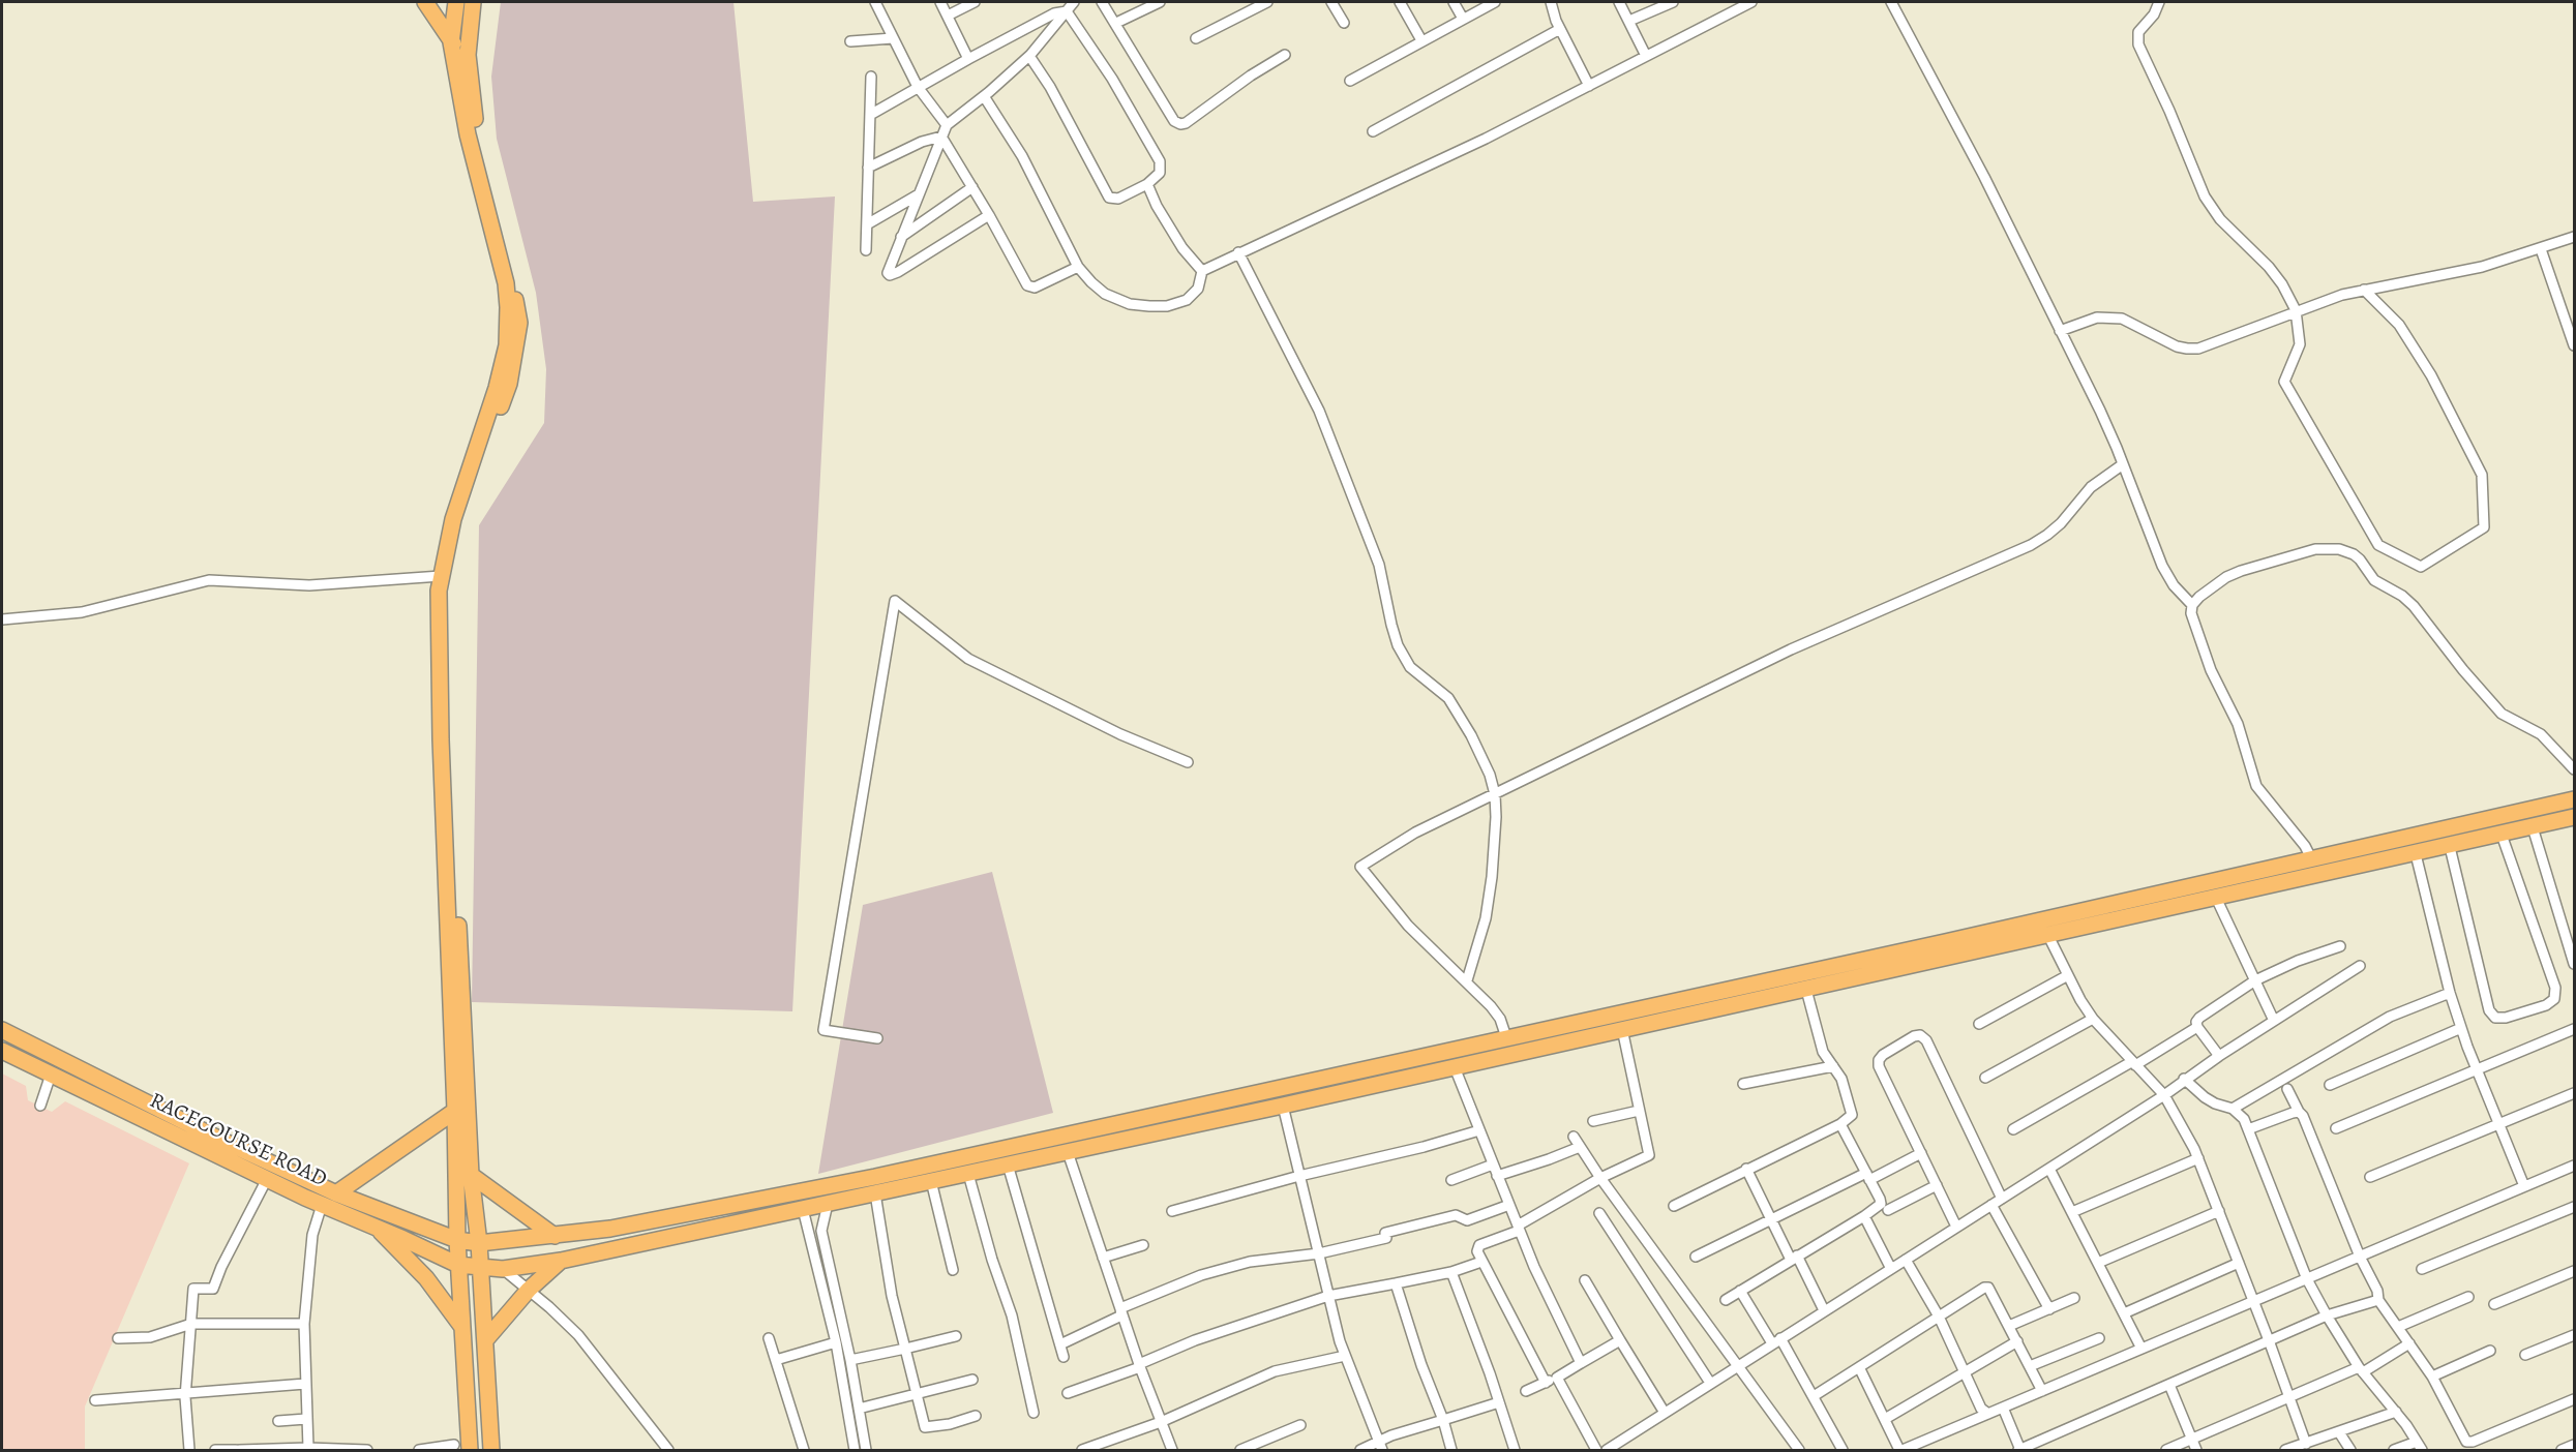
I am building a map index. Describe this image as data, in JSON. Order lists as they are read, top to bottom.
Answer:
{
  "streets": {
    "main road": ["RACECOURSE ROAD"]
  }
}
